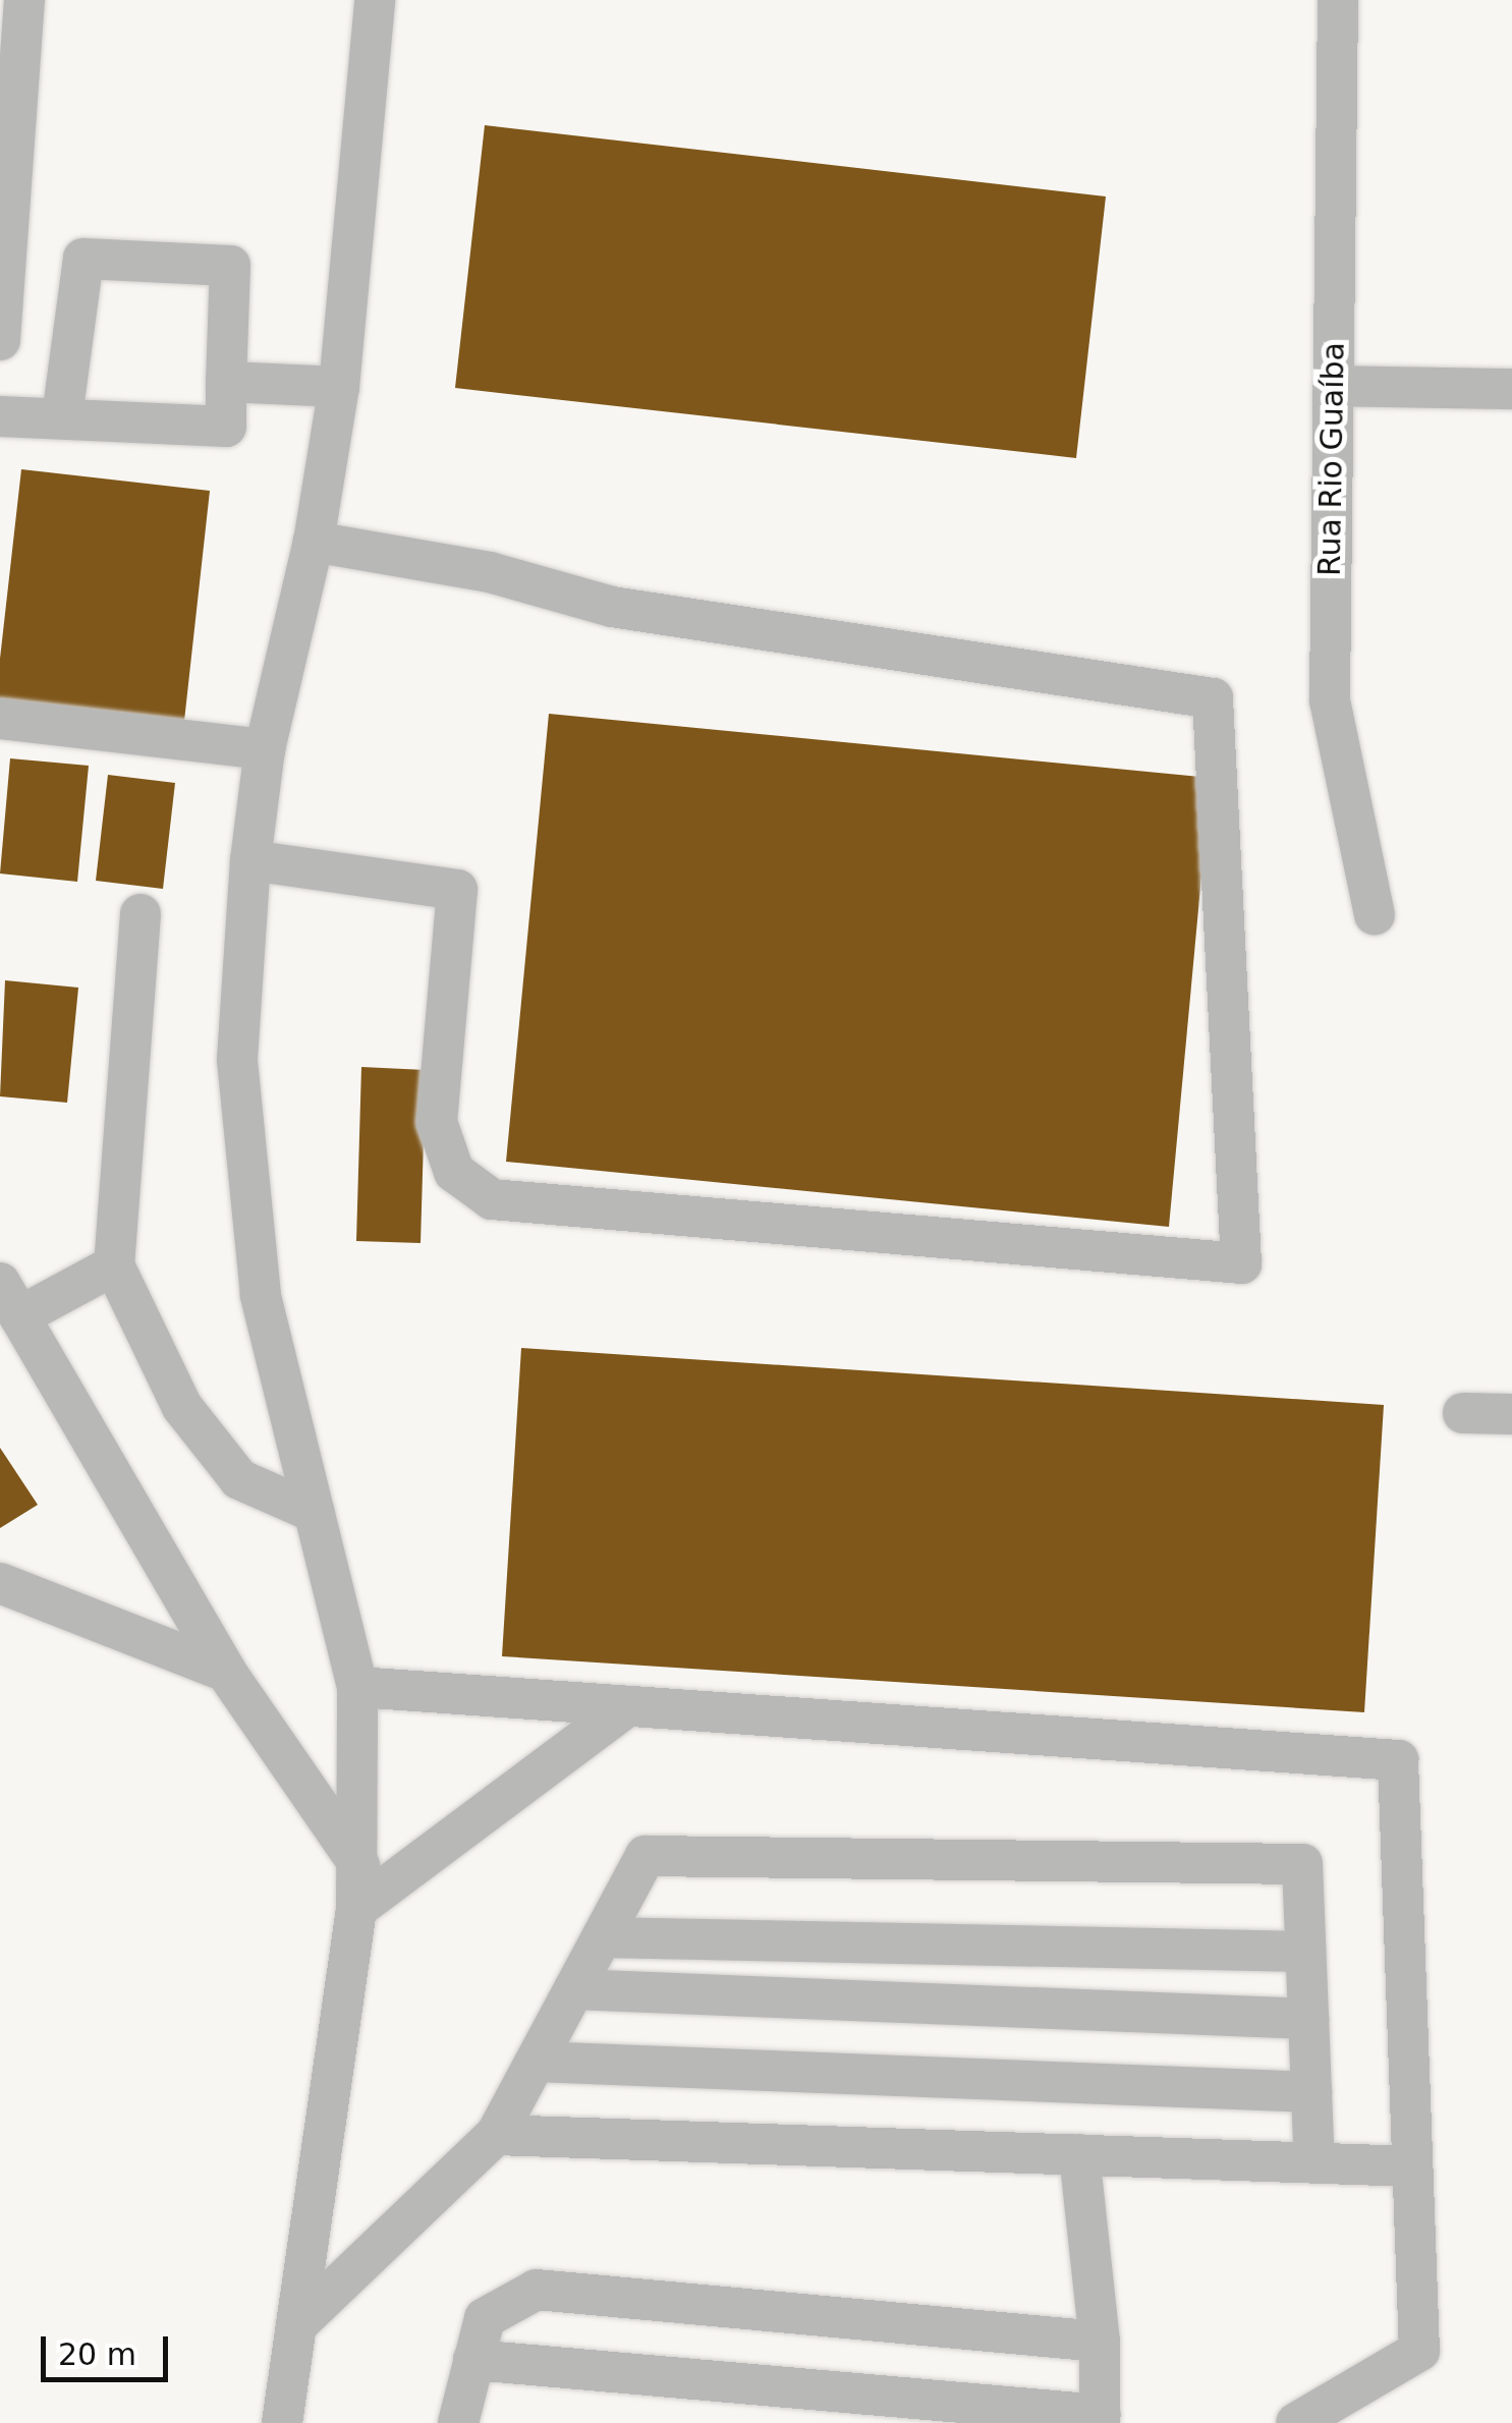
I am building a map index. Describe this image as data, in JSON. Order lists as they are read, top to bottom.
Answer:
{
  "streets": {
    "street": ["Rua Rio Guaíba"]
  },
  "scale_bar": "20 m"
}
